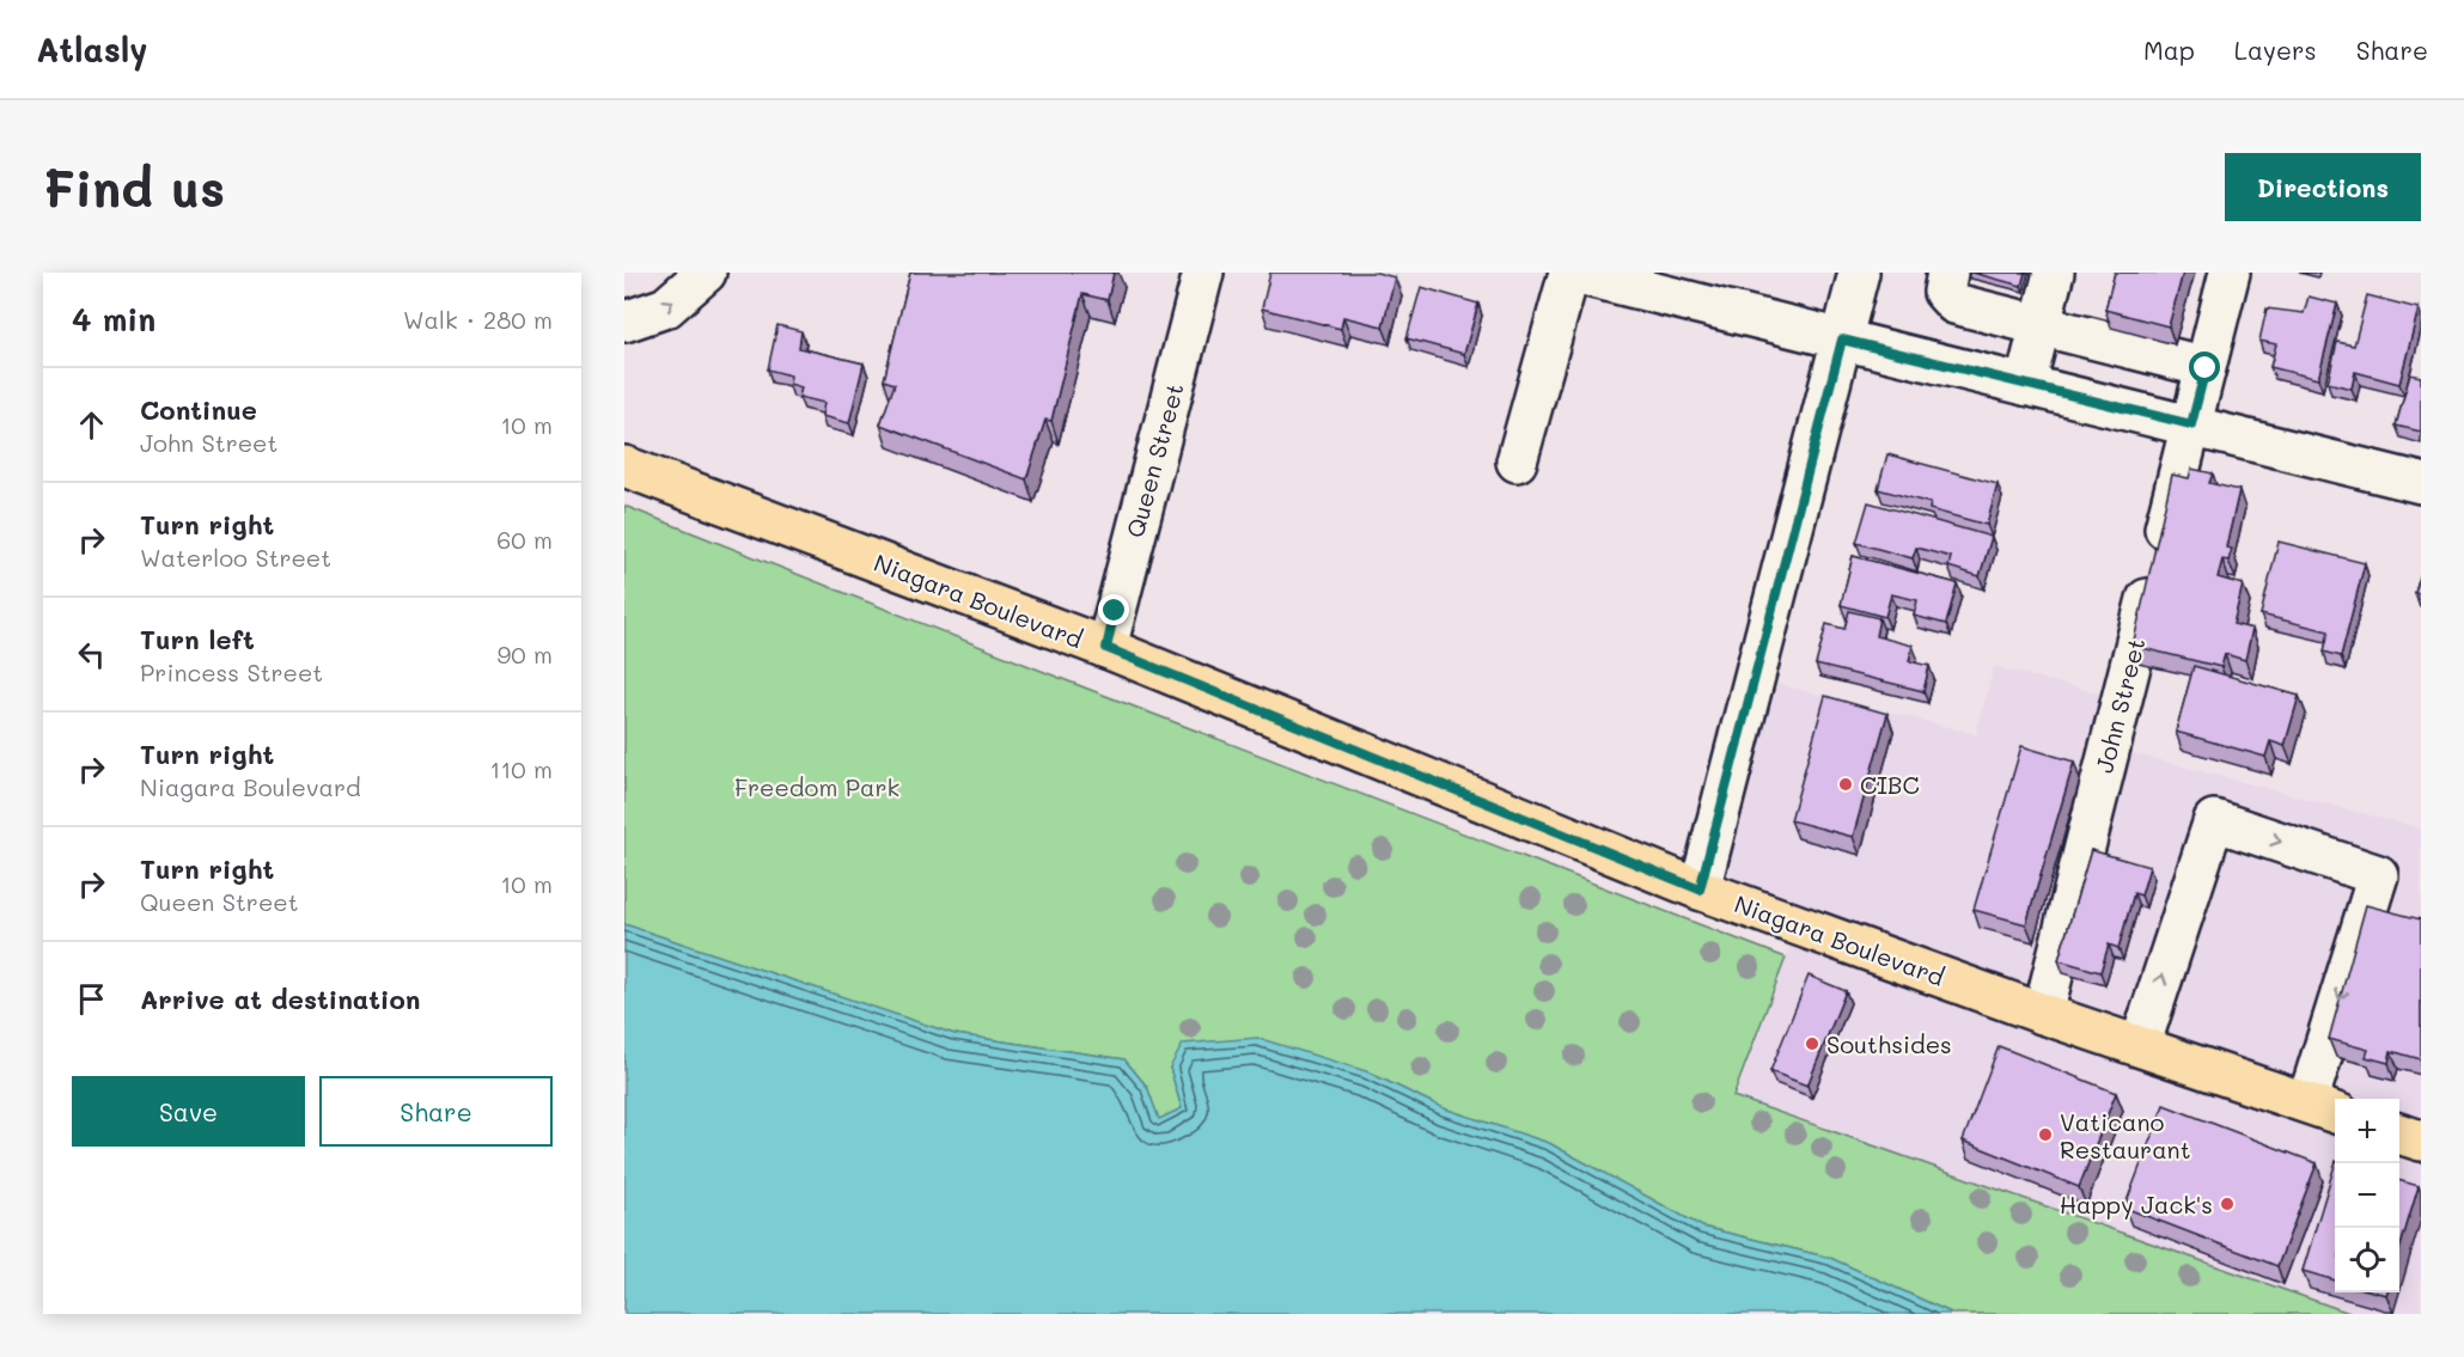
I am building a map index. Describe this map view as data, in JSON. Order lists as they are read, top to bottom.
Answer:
{
  "streets": {
    "main road": ["Niagara Boulevard"],
    "street": ["Queen Street", "John Street"]
  },
  "crossings": [
    ["Queen Street", "Niagara Boulevard"],
    ["Niagara Boulevard", "John Street"]
  ],
  "parks": ["Freedom Park"],
  "places": [
    "CIBC",
    "Southsides",
    "Vaticano Restaurant",
    "Happy Jack's"
  ],
  "page": {
    "header": "Atlasly",
    "nav": ["Map", "Layers", "Share"],
    "buttons": [
      "Directions",
      ["Save", "Share"]
    ],
    "title": "Find us",
    "heading": ["4 min", "Walk · 280 m"],
    "list": [
      ["Continue", "John Street", "10 m"],
      ["Turn right", "Waterloo Street", "60 m"],
      ["Turn left", "Princess Street", "90 m"],
      ["Turn right", "Niagara Boulevard", "110 m"],
      ["Turn right", "Queen Street", "10 m"],
      "Arrive at destination"
    ],
    "map_buttons": ["+", "−"]
  }
}
